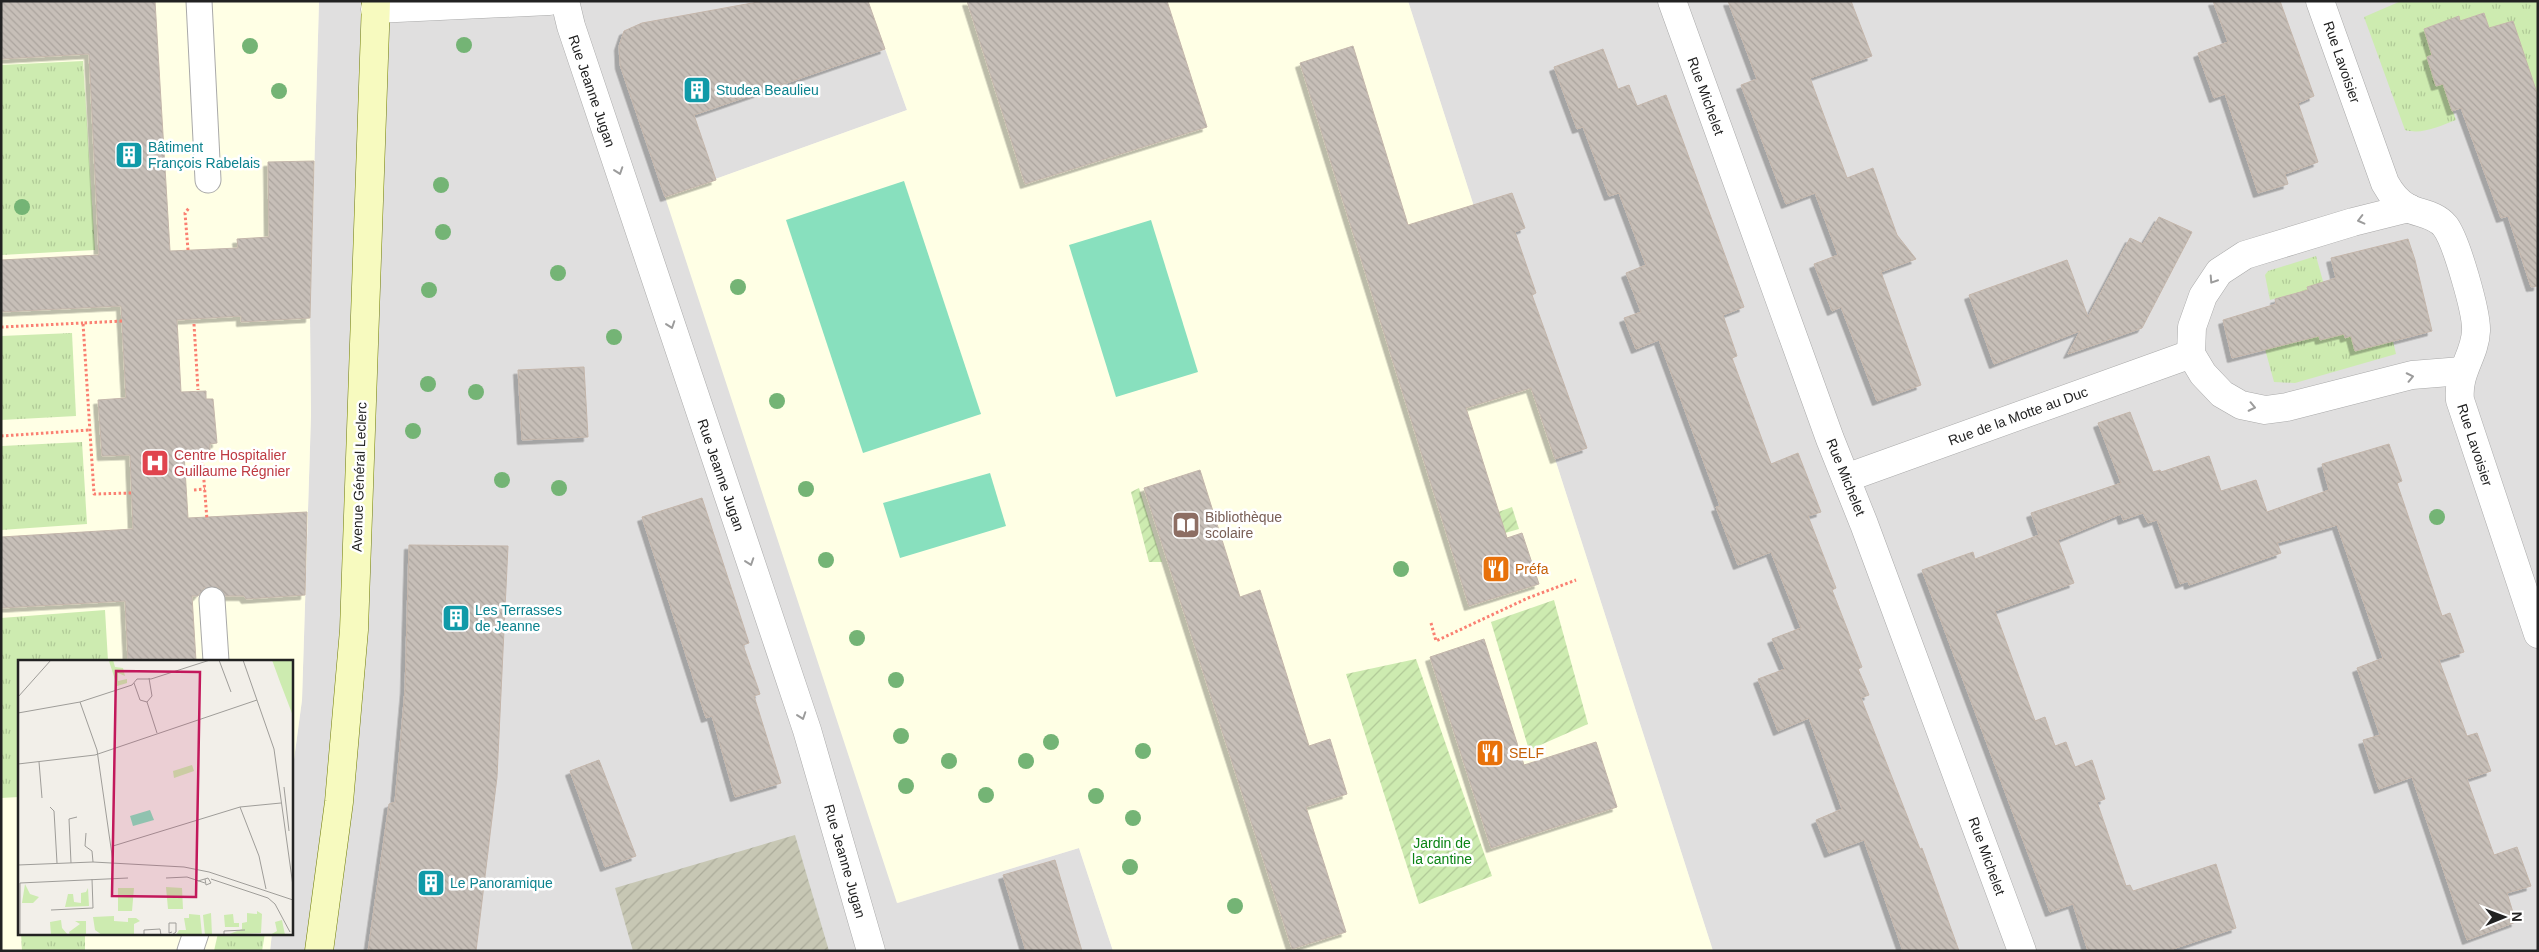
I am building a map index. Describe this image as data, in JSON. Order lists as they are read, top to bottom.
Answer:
{
  "streets": {
    "main road": ["Avenue Général Leclerc"],
    "street": [
      "Rue Lavoisier",
      "Rue Jeanne Jugan",
      "Rue Michelet",
      "Rue de la Motte au Duc"
    ]
  },
  "crossings": [
    ["Rue Michelet", "Rue de la Motte au Duc"]
  ],
  "one_way": ["Rue Jeanne Jugan"],
  "parks": ["Jardin de la cantine"],
  "places": {
    "building": [
      "Studea Beaulieu",
      "Bâtiment François Rabelais",
      "Les Terrasses de Jeanne",
      "Le Panoramique"
    ],
    "hospital": ["Centre Hospitalier Guillaume Régnier"],
    "library": ["Bibliothèque scolaire"],
    "restaurant": ["Préfa", "SELF"]
  },
  "north": "right"
}
